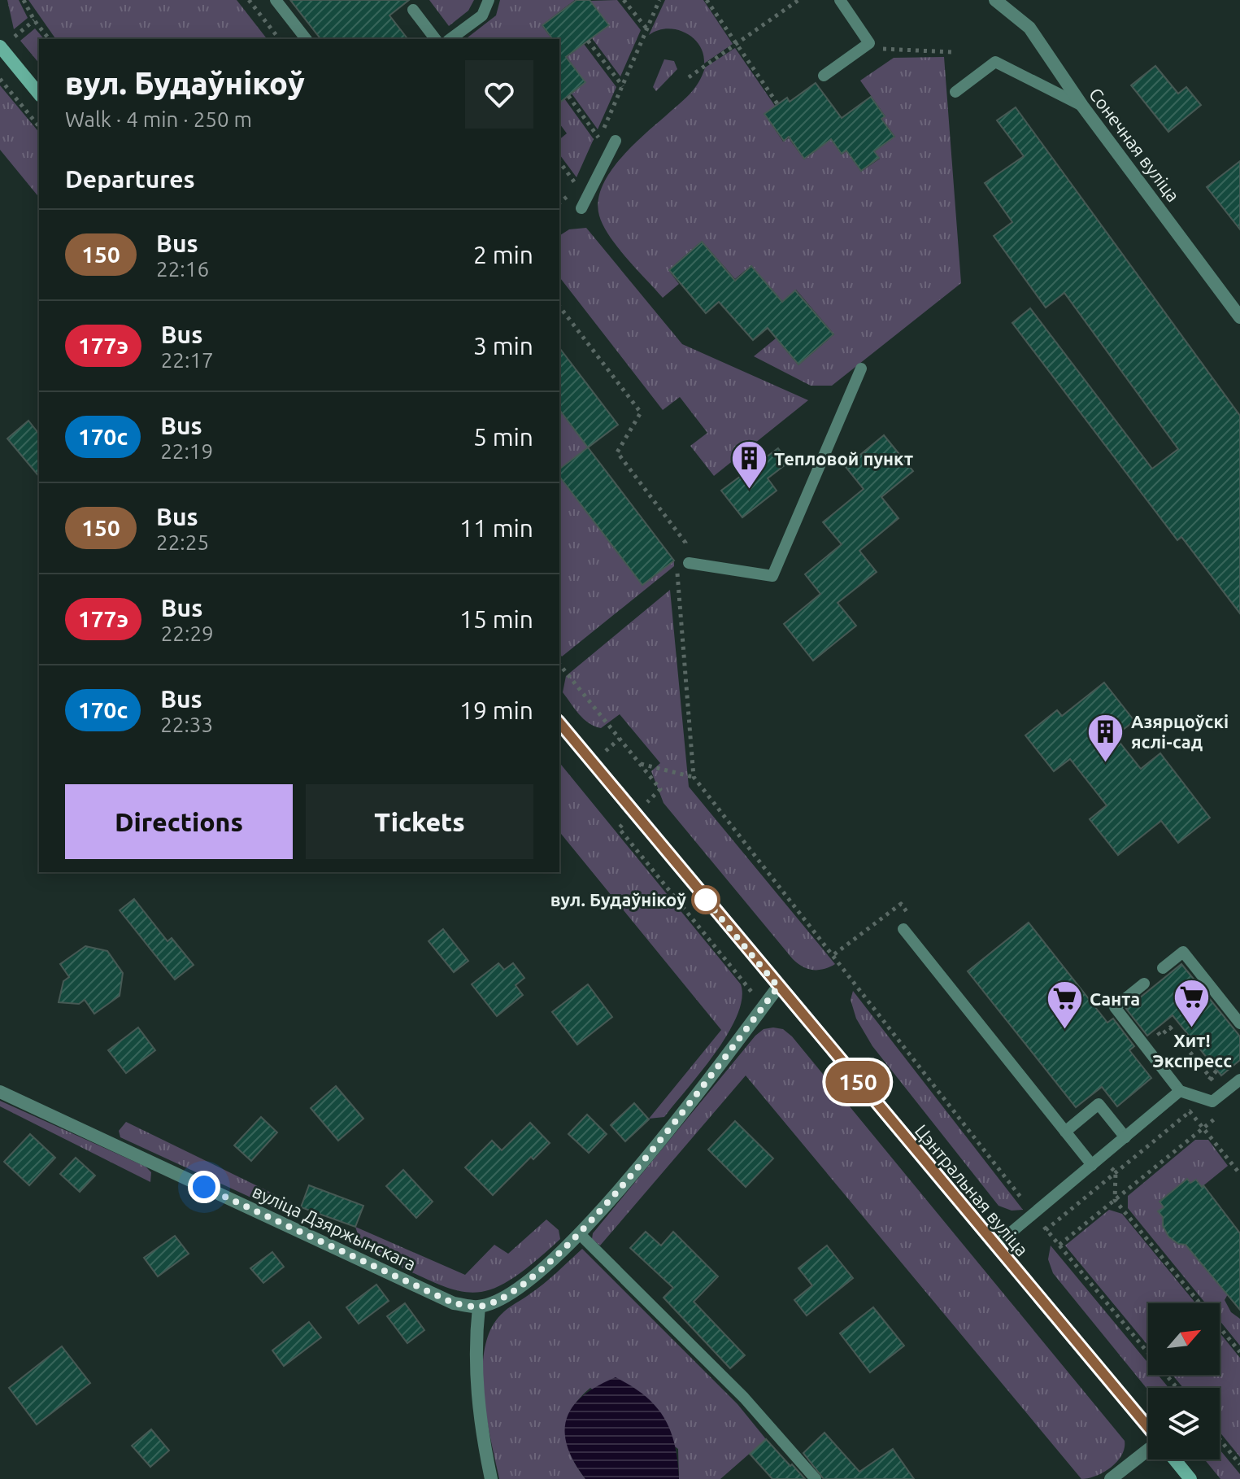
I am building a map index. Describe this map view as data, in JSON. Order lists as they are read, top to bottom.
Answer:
{
  "streets": {
    "main road": ["Цэнтральная вуліца"],
    "street": ["Сонечная вуліца", "вуліца Дзяржынскага"]
  },
  "places": {
    "building": ["Тепловой пункт", "Азярцоўскі яслі-сад"],
    "other": ["вул. Будаўнікоў"],
    "supermarket": ["Хит! Экспресс", "Санта"]
  },
  "lines": ["bus line 150"],
  "north": "top right",
  "page": {
    "on_map": "150",
    "heading": [
      ["вул. Будаўнікоў", "Walk · 4 min · 250 m"],
      "Departures"
    ],
    "list": [
      {
        "mark": "150",
        "name": "Bus",
        "note": "22:16",
        "value": "2 min"
      },
      {
        "mark": "177э",
        "name": "Bus",
        "note": "22:17",
        "value": "3 min"
      },
      {
        "mark": "170с",
        "name": "Bus",
        "note": "22:19",
        "value": "5 min"
      },
      {
        "mark": "150",
        "name": "Bus",
        "note": "22:25",
        "value": "11 min"
      },
      {
        "mark": "177э",
        "name": "Bus",
        "note": "22:29",
        "value": "15 min"
      },
      {
        "mark": "170с",
        "name": "Bus",
        "note": "22:33",
        "value": "19 min"
      }
    ],
    "buttons": ["Directions", "Tickets"]
  }
}
